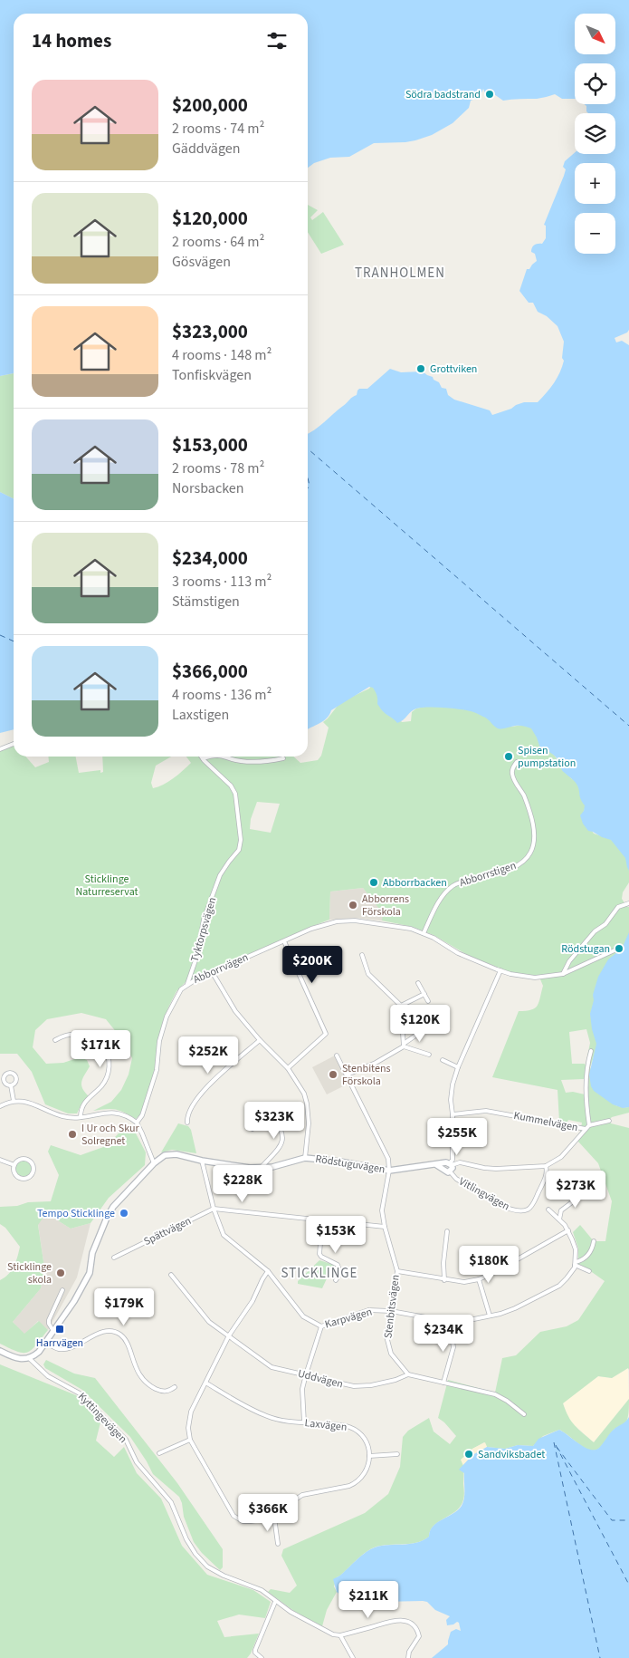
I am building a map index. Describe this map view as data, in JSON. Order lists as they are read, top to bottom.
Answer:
{
  "streets": {
    "street": [
      "Abborrstigen",
      "Tyktorpsvägen",
      "Abborrvägen",
      "Kummelvägen",
      "Rödstuguvägen",
      "Vitlingvägen",
      "Spättvägen",
      "Stenbitsvägen",
      "Karpvägen",
      "Uddvägen",
      "Kyttingevägen",
      "Laxvägen"
    ]
  },
  "crossings": [
    ["Abborrstigen", "Abborrvägen"],
    ["Tyktorpsvägen", "Abborrvägen"],
    ["Rödstuguvägen", "Vitlingvägen"],
    ["Rödstuguvägen", "Stenbitsvägen"],
    ["Rödstuguvägen", "Karpvägen"],
    ["Rödstuguvägen", "Kyttingevägen"],
    ["Spättvägen", "Karpvägen"],
    ["Stenbitsvägen", "Karpvägen"],
    ["Stenbitsvägen", "Uddvägen"]
  ],
  "districts": ["TRANHOLMEN", "STICKLINGE"],
  "parks": ["Sticklinge Naturreservat"],
  "places": {
    "other": [
      "Södra badstrand",
      "Grottviken",
      "Spisen pumpstation",
      "Abborrbacken",
      "Abborrens Förskola",
      "Rödstugan",
      "Stenbitens Förskola",
      "I Ur och Skur Solregnet",
      "Tempo Sticklinge",
      "Sticklinge skola",
      "Sandviksbadet"
    ],
    "transit": ["Harrvägen"]
  },
  "north": "bottom right",
  "page": {
    "map_buttons": ["+", "−"],
    "heading": "14 homes",
    "list": [
      {
        "name": "$200,000",
        "note": "2 rooms · 74 m² · Gäddvägen"
      },
      {
        "name": "$120,000",
        "note": "2 rooms · 64 m² · Gösvägen"
      },
      {
        "name": "$323,000",
        "note": "4 rooms · 148 m² · Tonfiskvägen"
      },
      {
        "name": "$153,000",
        "note": "2 rooms · 78 m² · Norsbacken"
      },
      {
        "name": "$234,000",
        "note": "3 rooms · 113 m² · Stämstigen"
      },
      {
        "name": "$366,000",
        "note": "4 rooms · 136 m² · Laxstigen"
      }
    ],
    "price": [
      "$200K",
      "$120K",
      "$171K",
      "$252K",
      "$323K",
      "$255K",
      "$228K",
      "$273K",
      "$153K",
      "$180K",
      "$179K",
      "$234K",
      "$366K",
      "$211K"
    ]
  }
}
